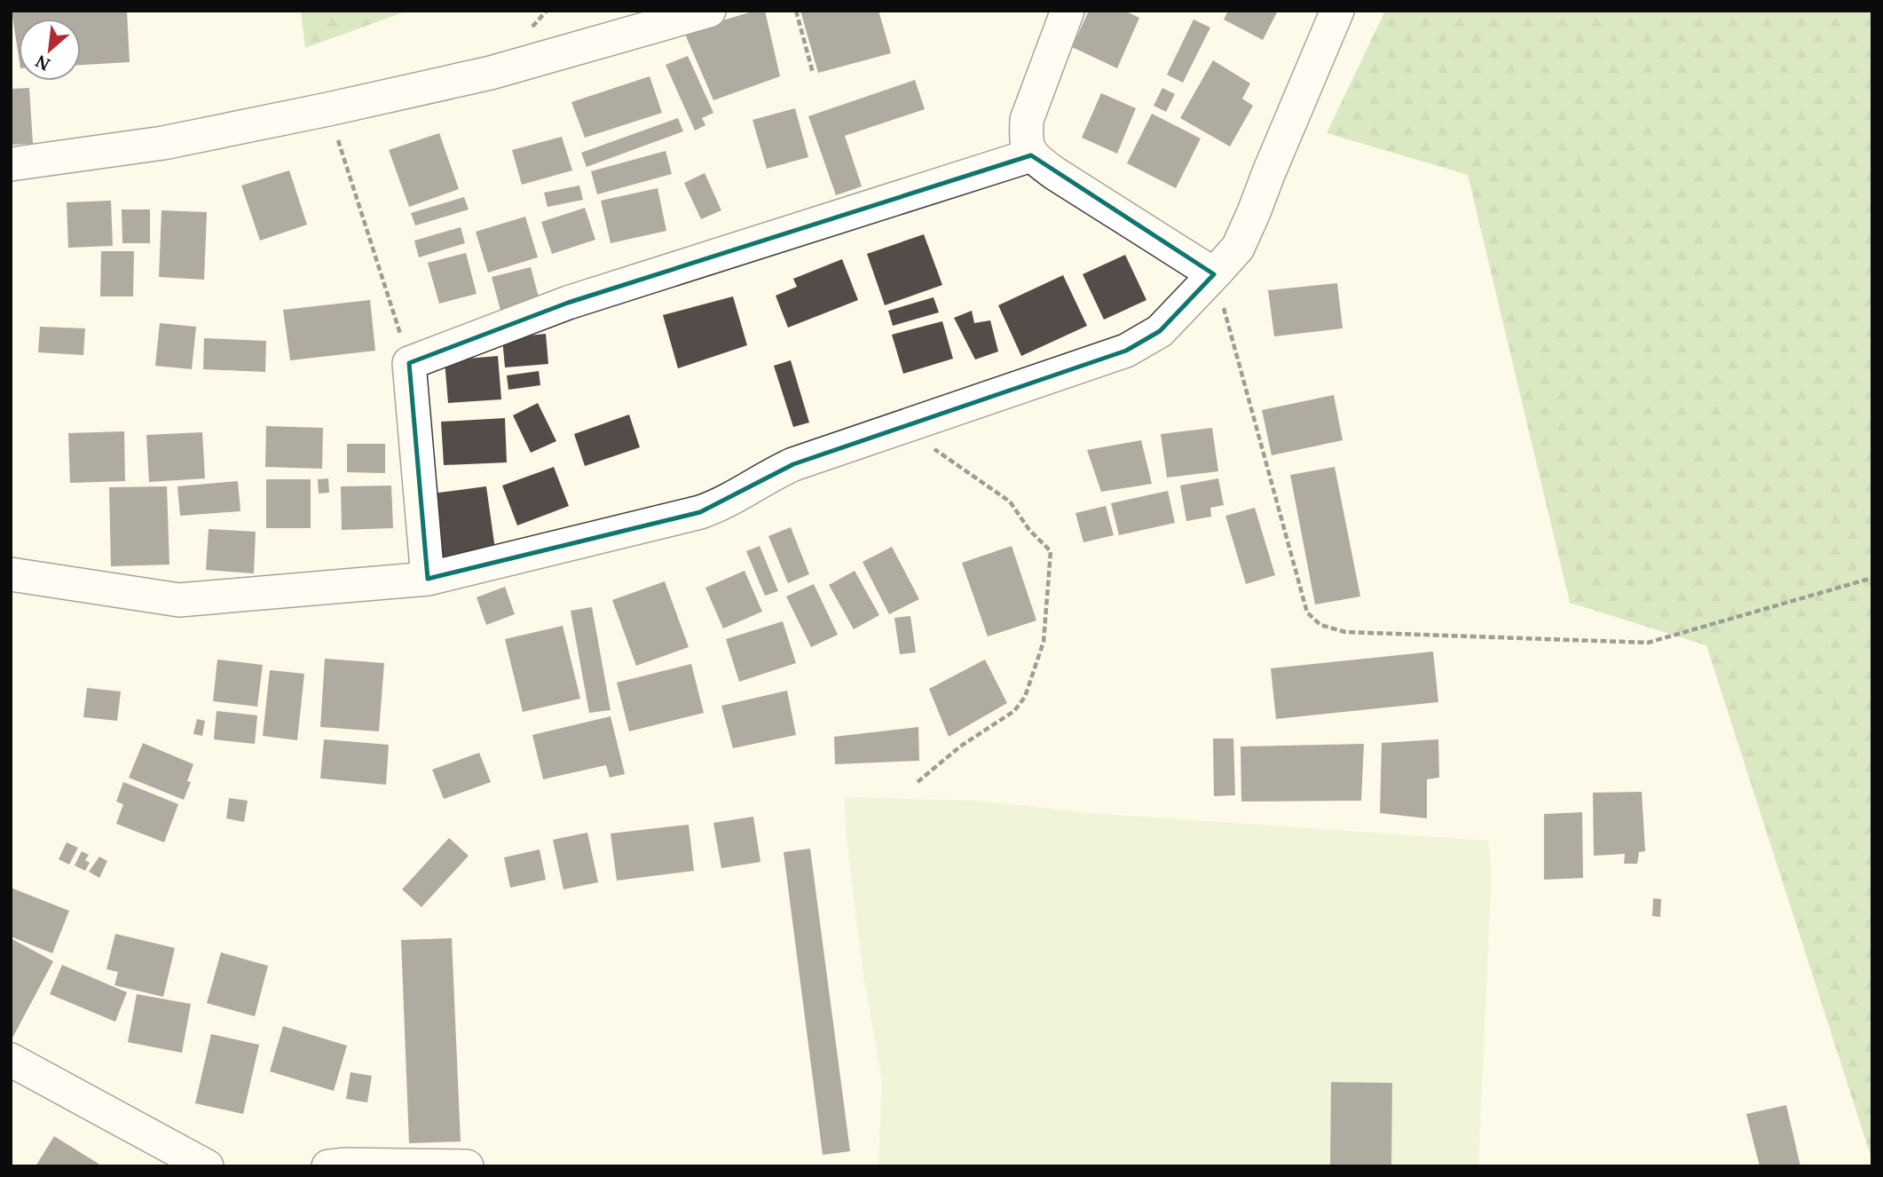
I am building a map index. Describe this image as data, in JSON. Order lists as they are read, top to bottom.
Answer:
{
  "north": "bottom left"
}
